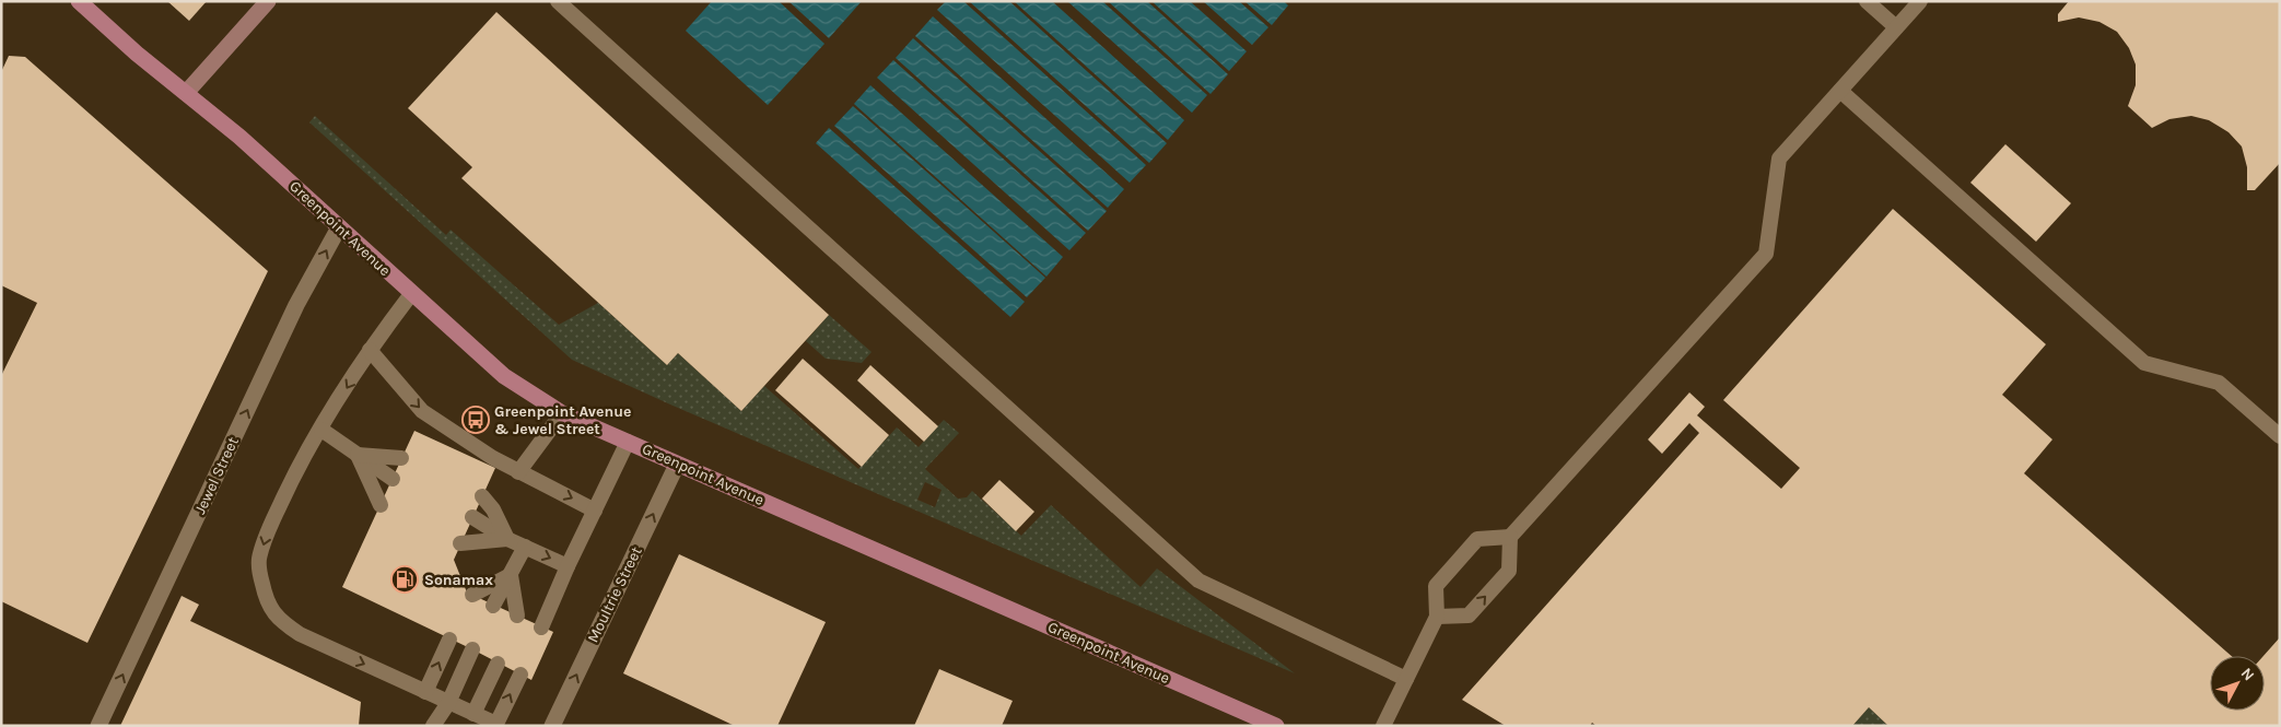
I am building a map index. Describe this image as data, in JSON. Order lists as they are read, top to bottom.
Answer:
{
  "streets": {
    "main road": ["Greenpoint Avenue"],
    "street": ["Jewel Street", "Moultrie Street"]
  },
  "crossings": [
    ["Greenpoint Avenue", "Jewel Street"],
    ["Greenpoint Avenue", "Moultrie Street"]
  ],
  "one_way": ["Jewel Street", "Moultrie Street"],
  "places": {
    "bus stop": ["Greenpoint Avenue & Jewel Street"],
    "fuel station": ["Sonamax"]
  },
  "north": "top right"
}
